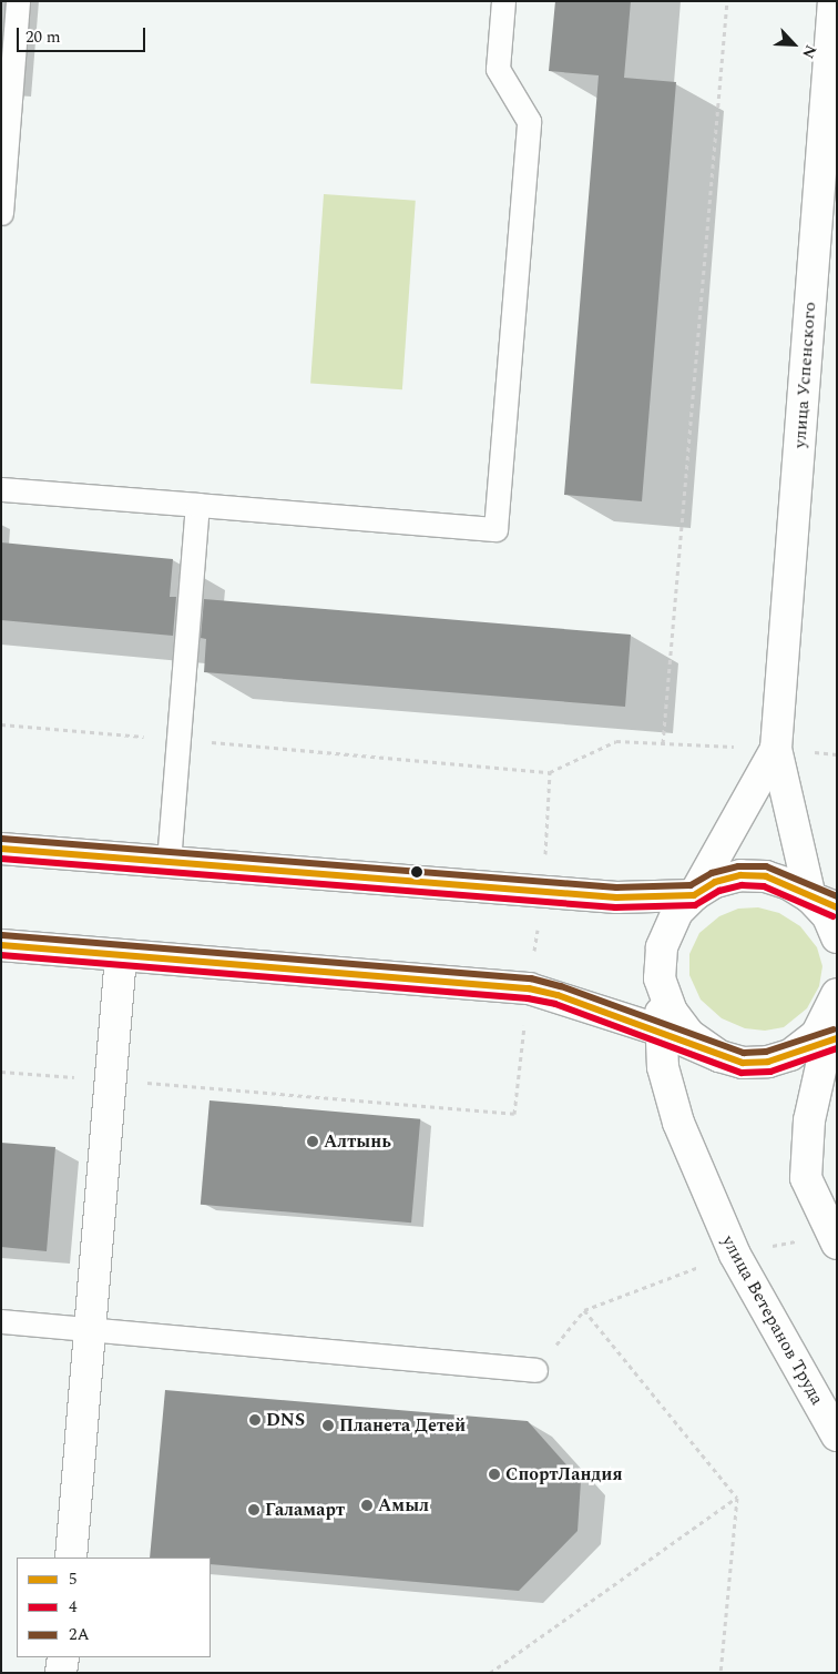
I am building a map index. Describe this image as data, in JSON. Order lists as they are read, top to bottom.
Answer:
{
  "streets": {
    "main road": ["улица Успенского", "улица Ветеранов Труда"]
  },
  "places": [
    "Алтынь",
    "DNS",
    "Планета Детей",
    "СпортЛандия",
    "Амыл",
    "Галамарт"
  ],
  "lines": ["transit line 2А", "transit line 5", "transit line 4"],
  "legend": ["5", "4", "2А"],
  "scale_bar": "20 m",
  "north": "bottom right"
}
